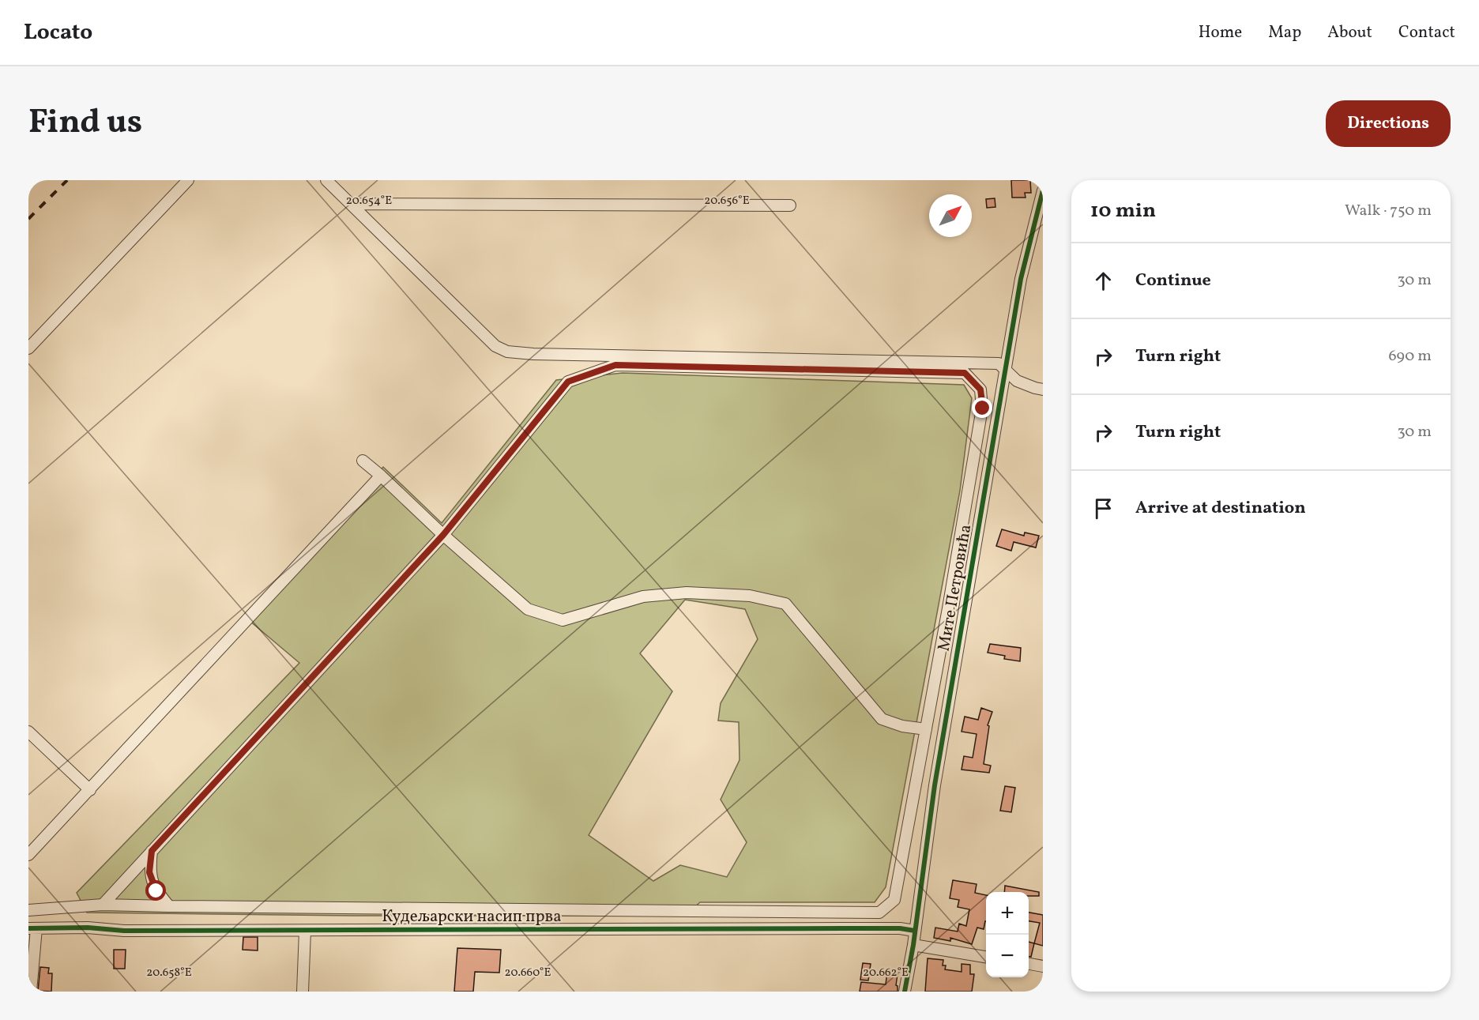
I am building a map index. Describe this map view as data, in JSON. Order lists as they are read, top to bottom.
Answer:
{
  "streets": {
    "street": ["Мите Петровића", "Кудељарски насип прва"]
  },
  "crossings": [
    ["Мите Петровића", "Кудељарски насип прва"]
  ],
  "north": "top right",
  "page": {
    "header": "Locato",
    "nav": [
      "Home",
      "Map",
      "About",
      "Contact"
    ],
    "title": "Find us",
    "buttons": "Directions",
    "heading": ["10 min", "Walk · 750 m"],
    "list": [
      ["Continue", "30 m"],
      ["Turn right", "690 m"],
      ["Turn right", "30 m"],
      "Arrive at destination"
    ],
    "map_buttons": ["+", "−"]
  },
  "coordinates": [
    "20.654°E",
    "20.656°E",
    "20.658°E",
    "20.660°E",
    "20.662°E"
  ]
}
